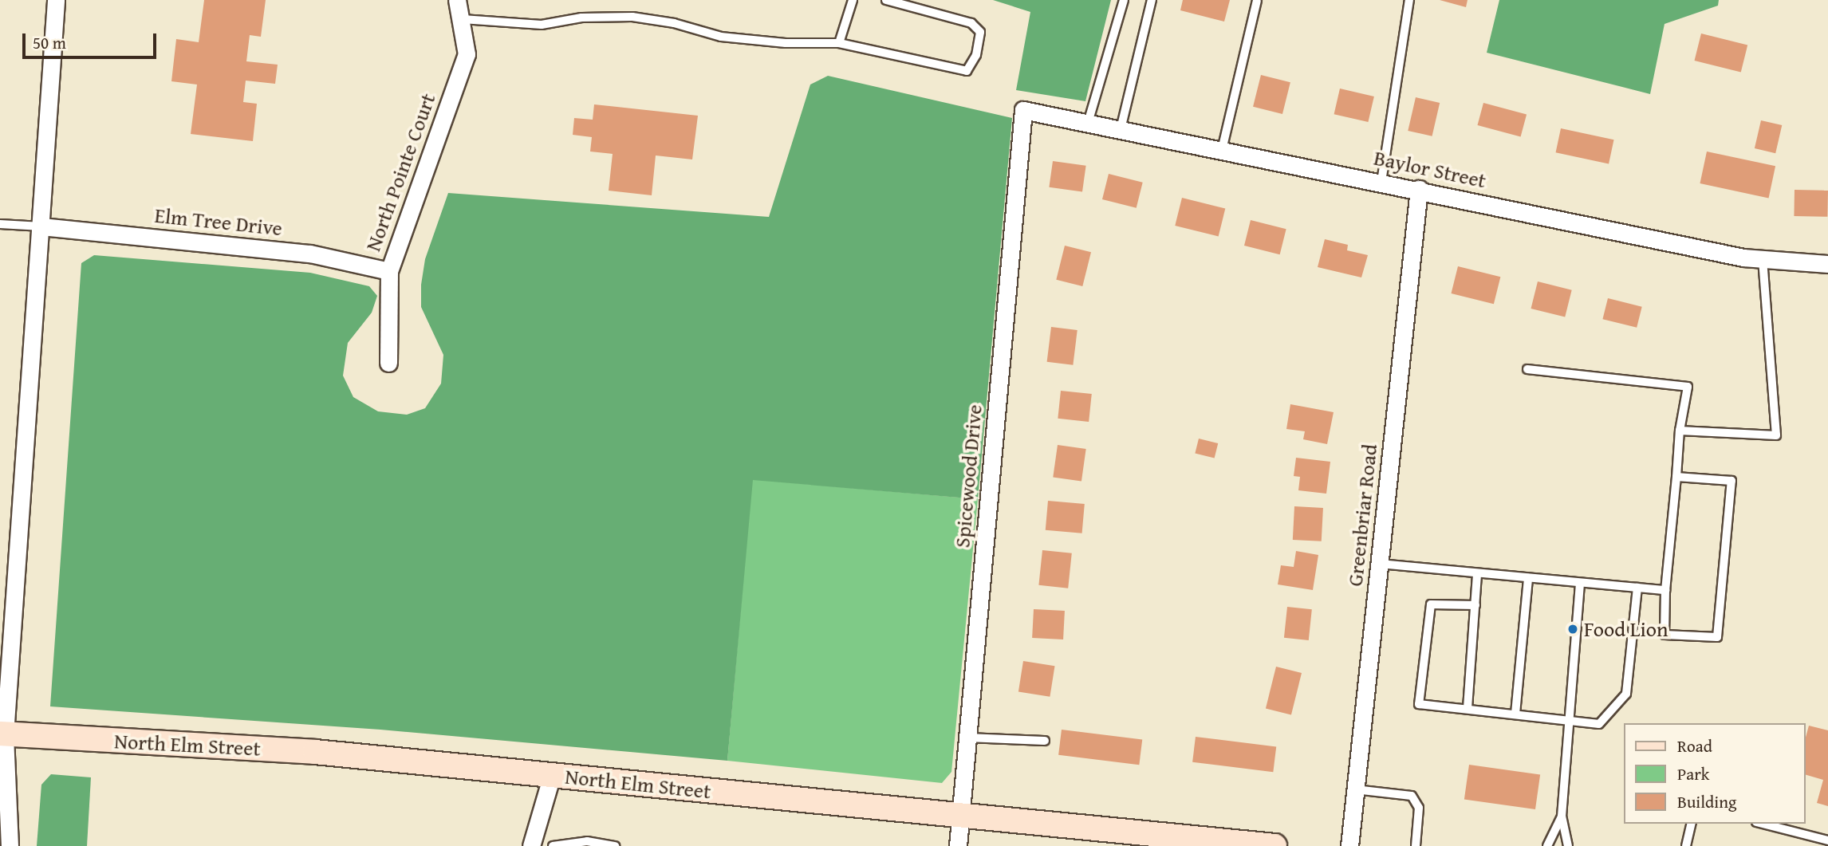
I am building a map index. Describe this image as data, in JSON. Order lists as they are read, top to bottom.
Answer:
{
  "streets": {
    "main road": ["North Elm Street"],
    "street": [
      "Baylor Street",
      "North Pointe Court",
      "Elm Tree Drive",
      "Spicewood Drive",
      "Greenbriar Road"
    ]
  },
  "crossings": [
    ["Baylor Street", "Spicewood Drive"],
    ["Baylor Street", "Greenbriar Road"],
    ["North Pointe Court", "Elm Tree Drive"],
    ["Spicewood Drive", "North Elm Street"]
  ],
  "places": ["Food Lion"],
  "legend": ["Road", "Park", "Building"],
  "scale_bar": "50 m"
}
